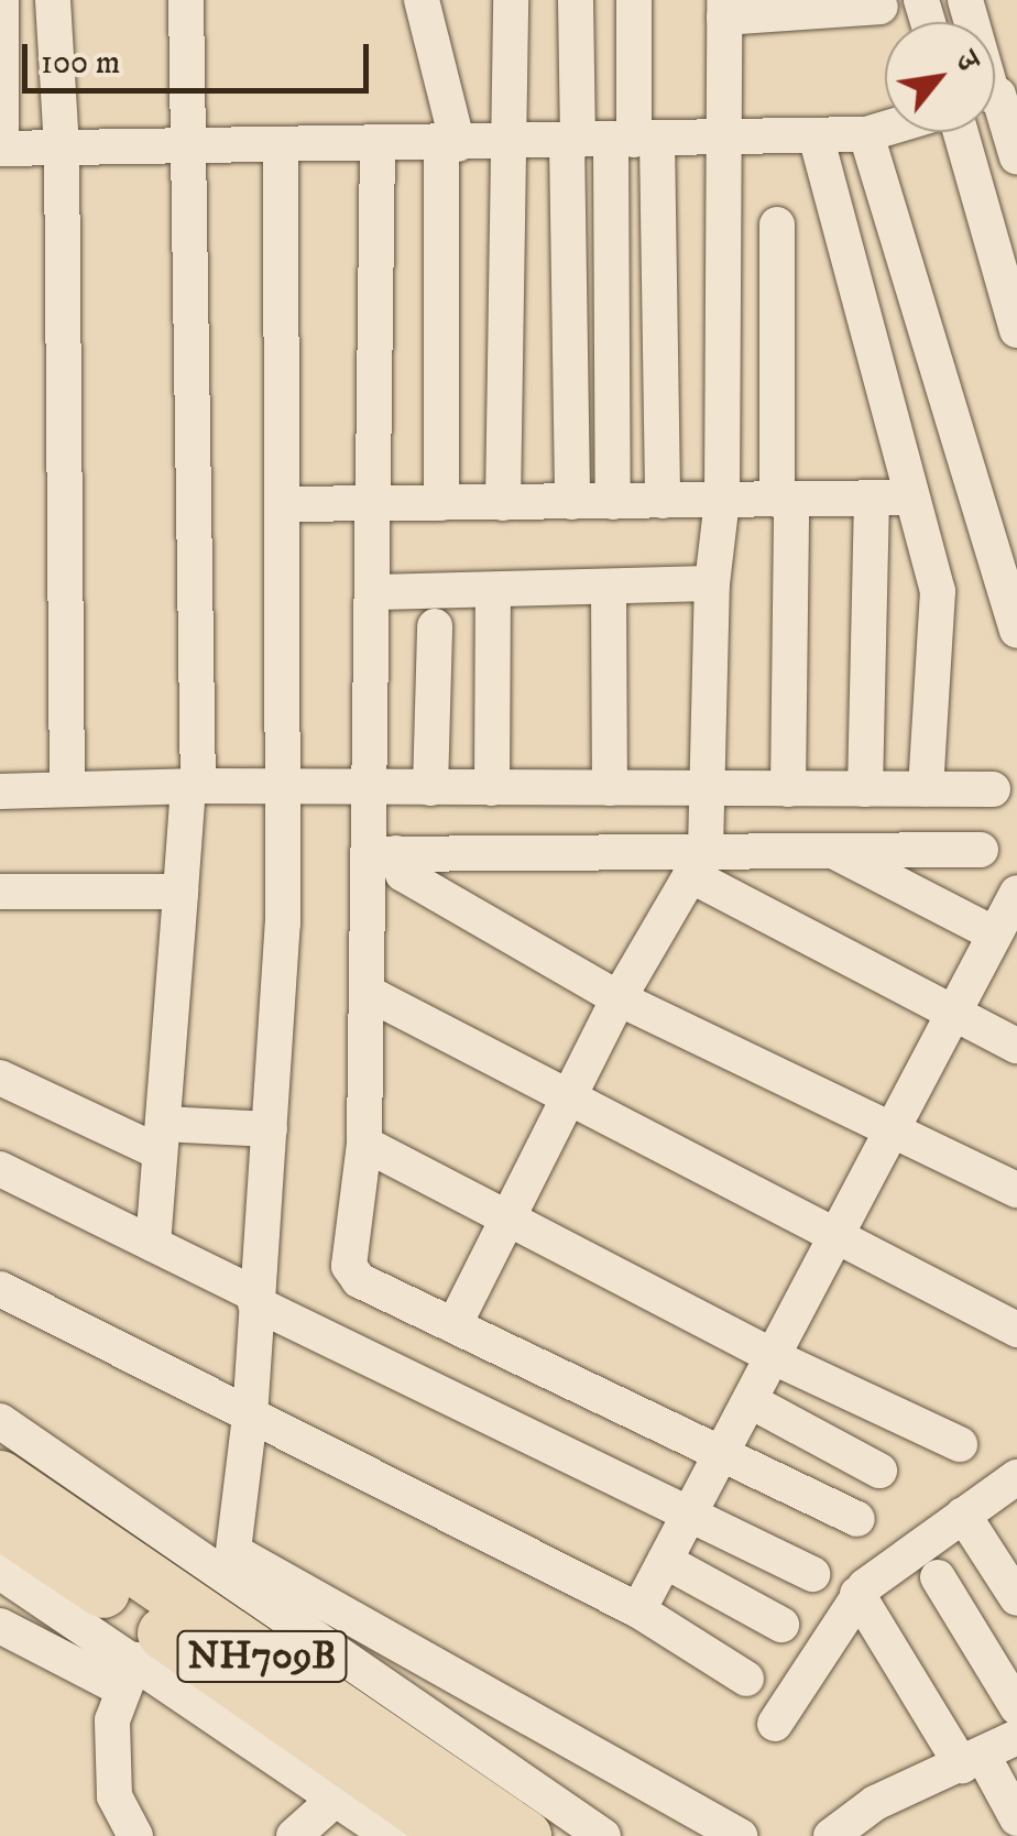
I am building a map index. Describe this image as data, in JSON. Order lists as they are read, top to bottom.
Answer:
{
  "streets": {
    "highway": ["NH709B"]
  },
  "scale_bar": "100 m",
  "north": "top right"
}
